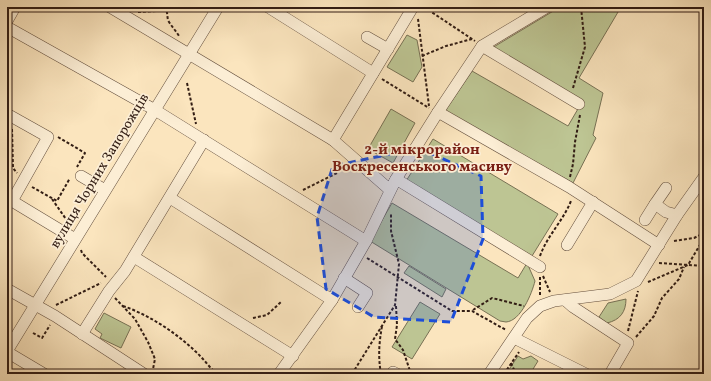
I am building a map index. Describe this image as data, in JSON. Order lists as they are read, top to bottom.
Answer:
{
  "streets": {
    "street": ["вулиця Чорних Запорожців"]
  },
  "districts": ["2-й мікрорайон Воскресенського масиву"]
}
